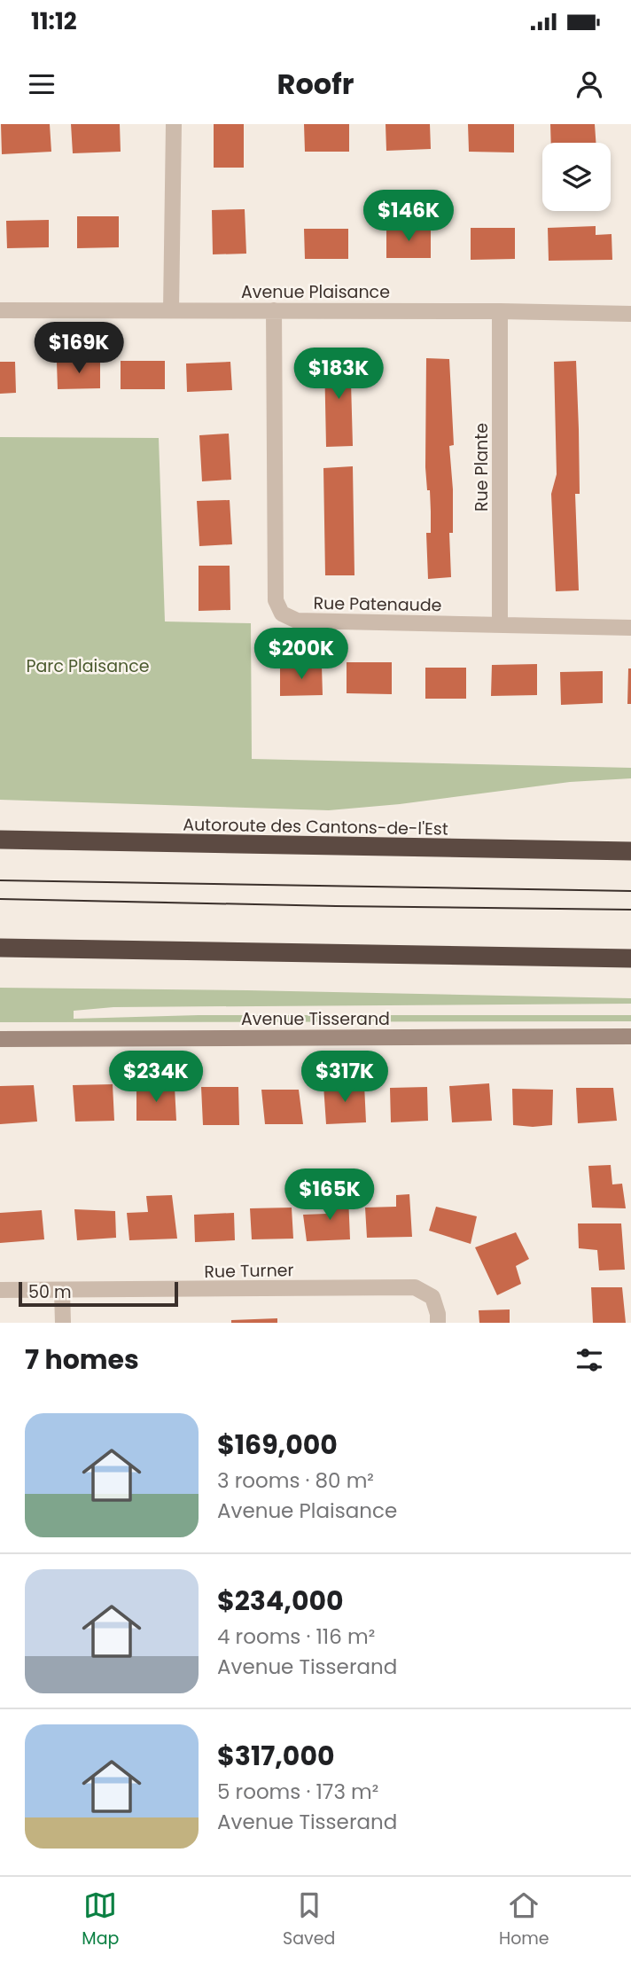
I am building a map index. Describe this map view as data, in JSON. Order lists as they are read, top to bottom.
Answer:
{
  "streets": {
    "highway": ["Autoroute des Cantons-de-l'Est"],
    "street": [
      "Avenue Plaisance",
      "Rue Plante",
      "Rue Patenaude",
      "Avenue Tisserand",
      "Rue Turner"
    ]
  },
  "crossings": [
    ["Avenue Plaisance", "Rue Plante"],
    ["Avenue Plaisance", "Rue Patenaude"],
    ["Rue Plante", "Rue Patenaude"]
  ],
  "parks": ["Parc Plaisance"],
  "scale_bar": "50 m",
  "page": {
    "status": "11:12",
    "header": "Roofr",
    "price": [
      "$146K",
      "$169K",
      "$183K",
      "$200K",
      "$234K",
      "$317K",
      "$165K"
    ],
    "scale": "50 m",
    "heading": "7 homes",
    "list": [
      {
        "name": "$169,000",
        "note": "3 rooms · 80 m² · Avenue Plaisance"
      },
      {
        "name": "$234,000",
        "note": "4 rooms · 116 m² · Avenue Tisserand"
      },
      {
        "name": "$317,000",
        "note": "5 rooms · 173 m² · Avenue Tisserand"
      }
    ],
    "tabs": ["Map", "Saved", "Home"]
  }
}
